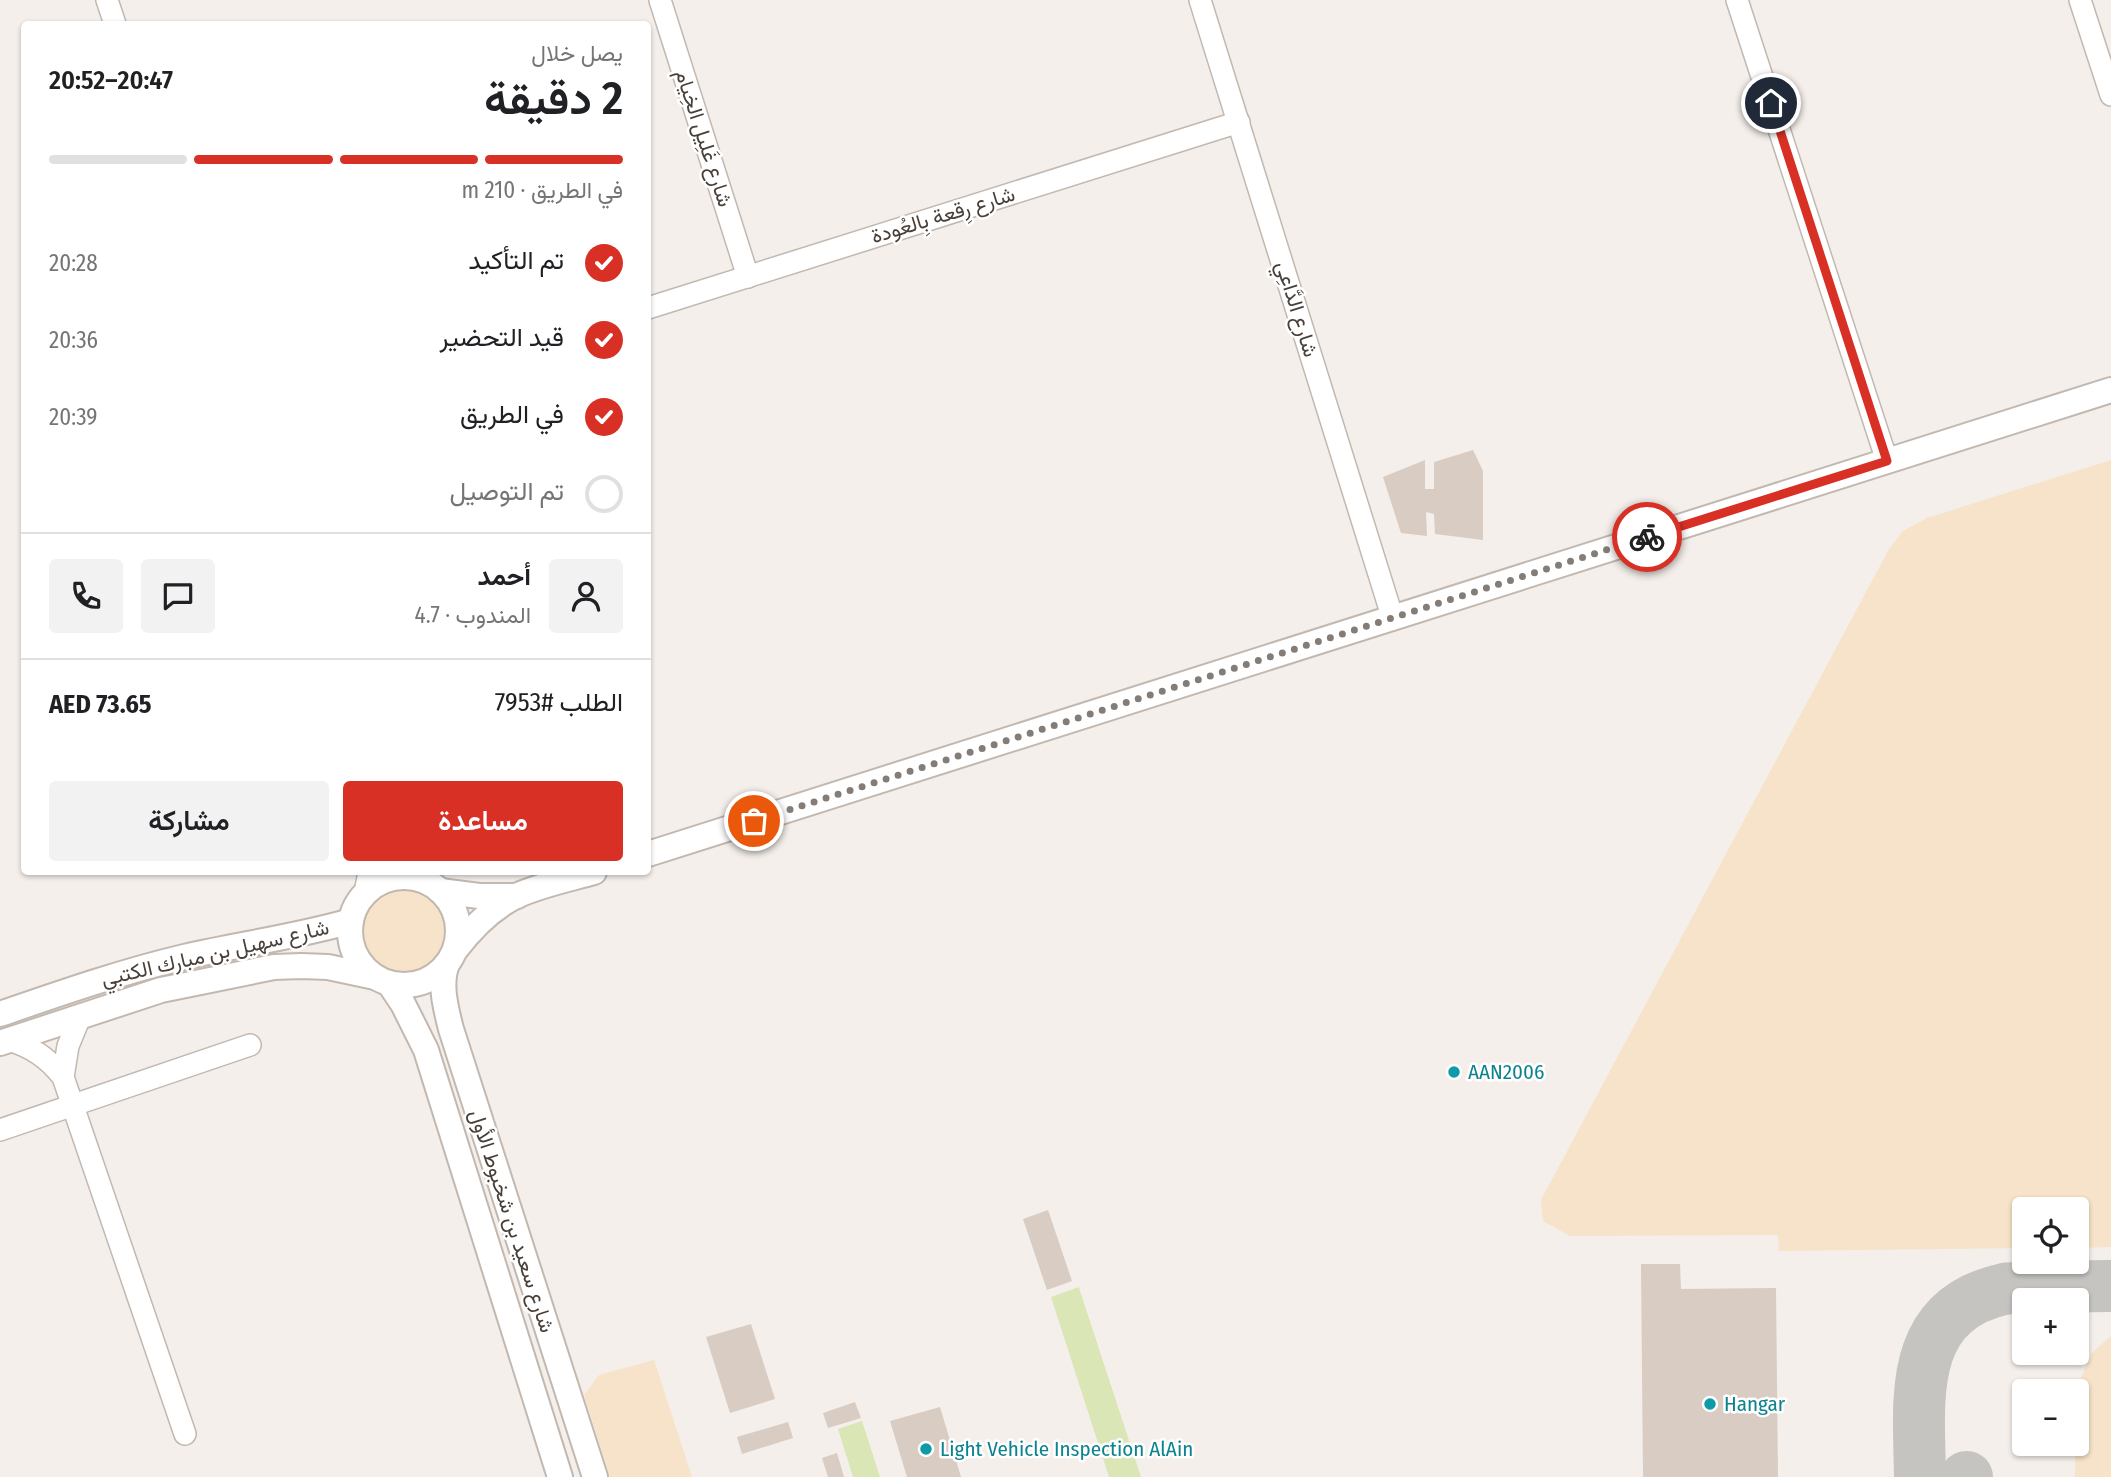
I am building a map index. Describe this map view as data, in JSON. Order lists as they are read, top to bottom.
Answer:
{
  "streets": {
    "street": [
      "شارع غَلِيل الخِيام",
      "شارع رِقعة بِالعُودة",
      "شارع الدَّاعِي",
      "شارع سهيل بن مبارك الكتبي",
      "شارع سعيد بن شخبوط الأول"
    ]
  },
  "crossings": [
    ["شارع غَلِيل الخِيام", "شارع رِقعة بِالعُودة"],
    ["شارع رِقعة بِالعُودة", "شارع الدَّاعِي"],
    ["شارع سهيل بن مبارك الكتبي", "شارع سعيد بن شخبوط الأول"]
  ],
  "places": ["AAN2006", "Hangar", "Light Vehicle Inspection AlAin"],
  "page": {
    "heading": ["2 دقيقة", "يصل خلال", "20:47–20:52"],
    "panel": [
      "أحمد",
      "المندوب · 4.7",
      "الطلب #7953",
      "AED 73.65"
    ],
    "bar": "في الطريق · 210 m",
    "list": [
      ["تم التأكيد", "20:28"],
      ["قيد التحضير", "20:36"],
      ["في الطريق", "20:39"],
      "تم التوصيل"
    ],
    "buttons": ["مساعدة", "مشاركة"],
    "map_buttons": ["+", "−"]
  }
}
